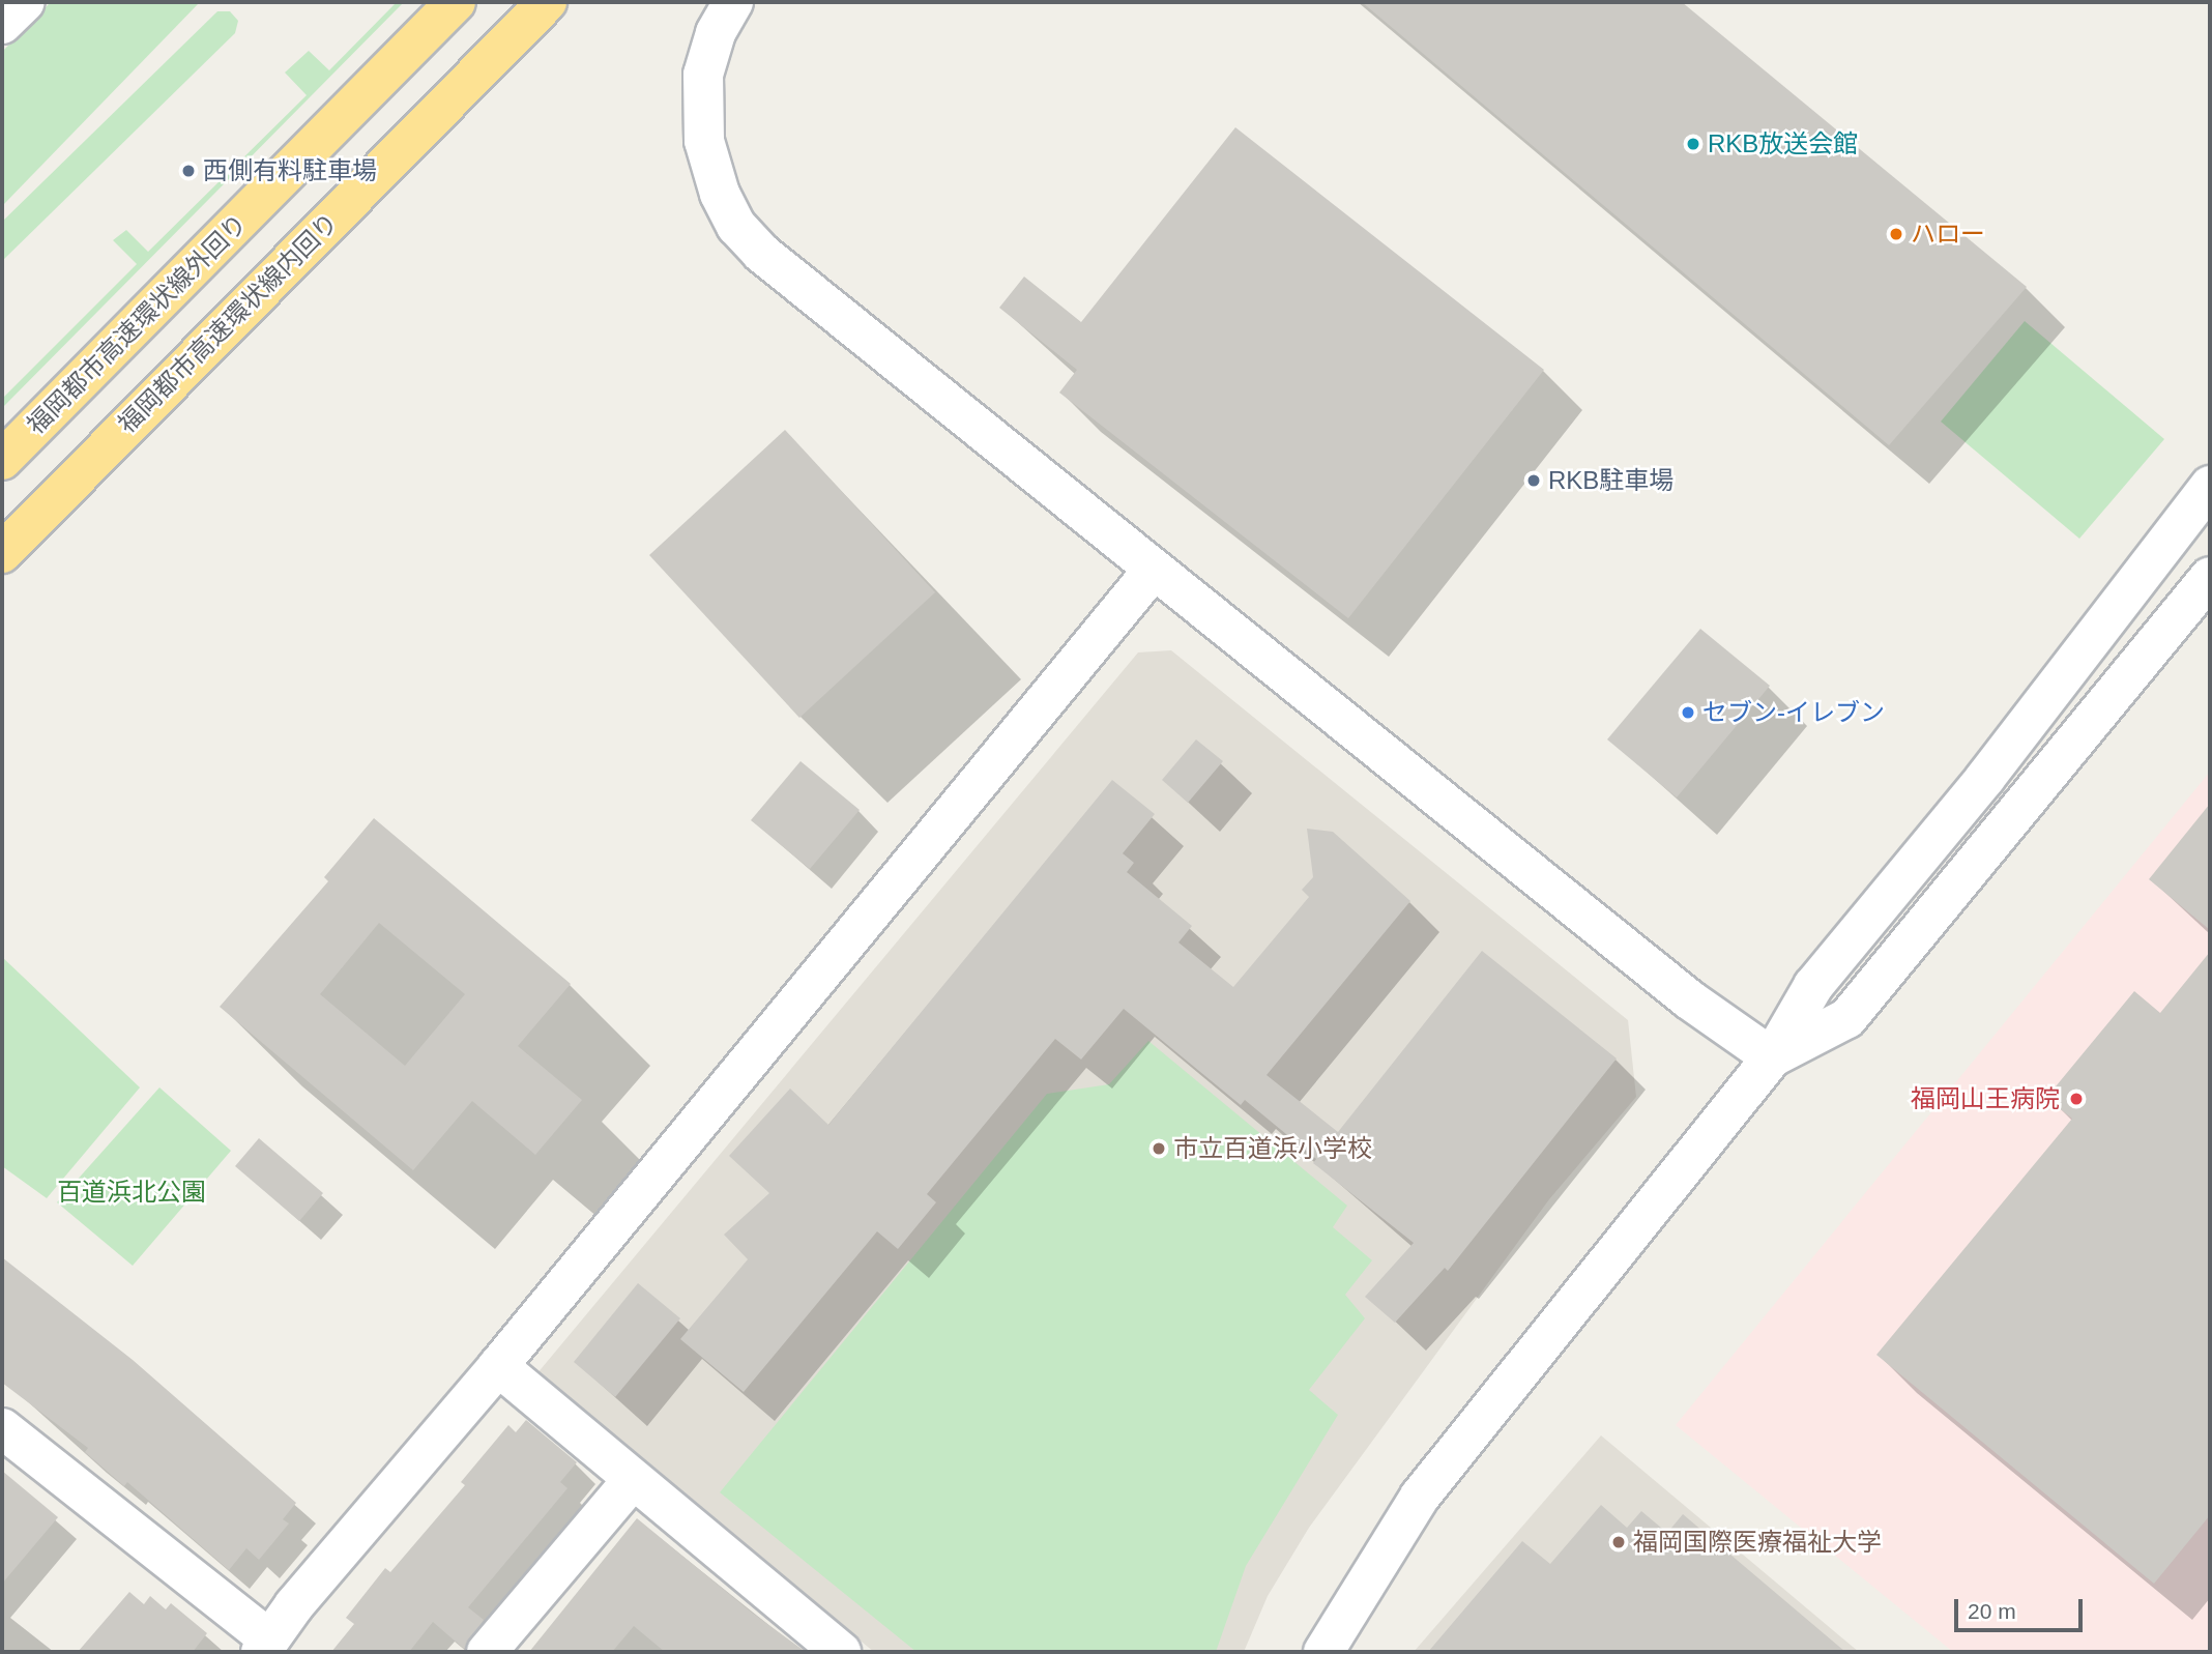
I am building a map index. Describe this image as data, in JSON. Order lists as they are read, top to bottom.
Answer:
{
  "streets": {
    "highway": ["福岡都市高速環状線内回り", "福岡都市高速環状線外回り"]
  },
  "parks": ["百道浜北公園"],
  "places": [
    "RKB放送会館",
    "西側有料駐車場",
    "ハロー",
    "RKB駐車場",
    "セブン-イレブン",
    "福岡山王病院",
    "市立百道浜小学校",
    "福岡国際医療福祉大学"
  ],
  "scale_bar": "20 m"
}
